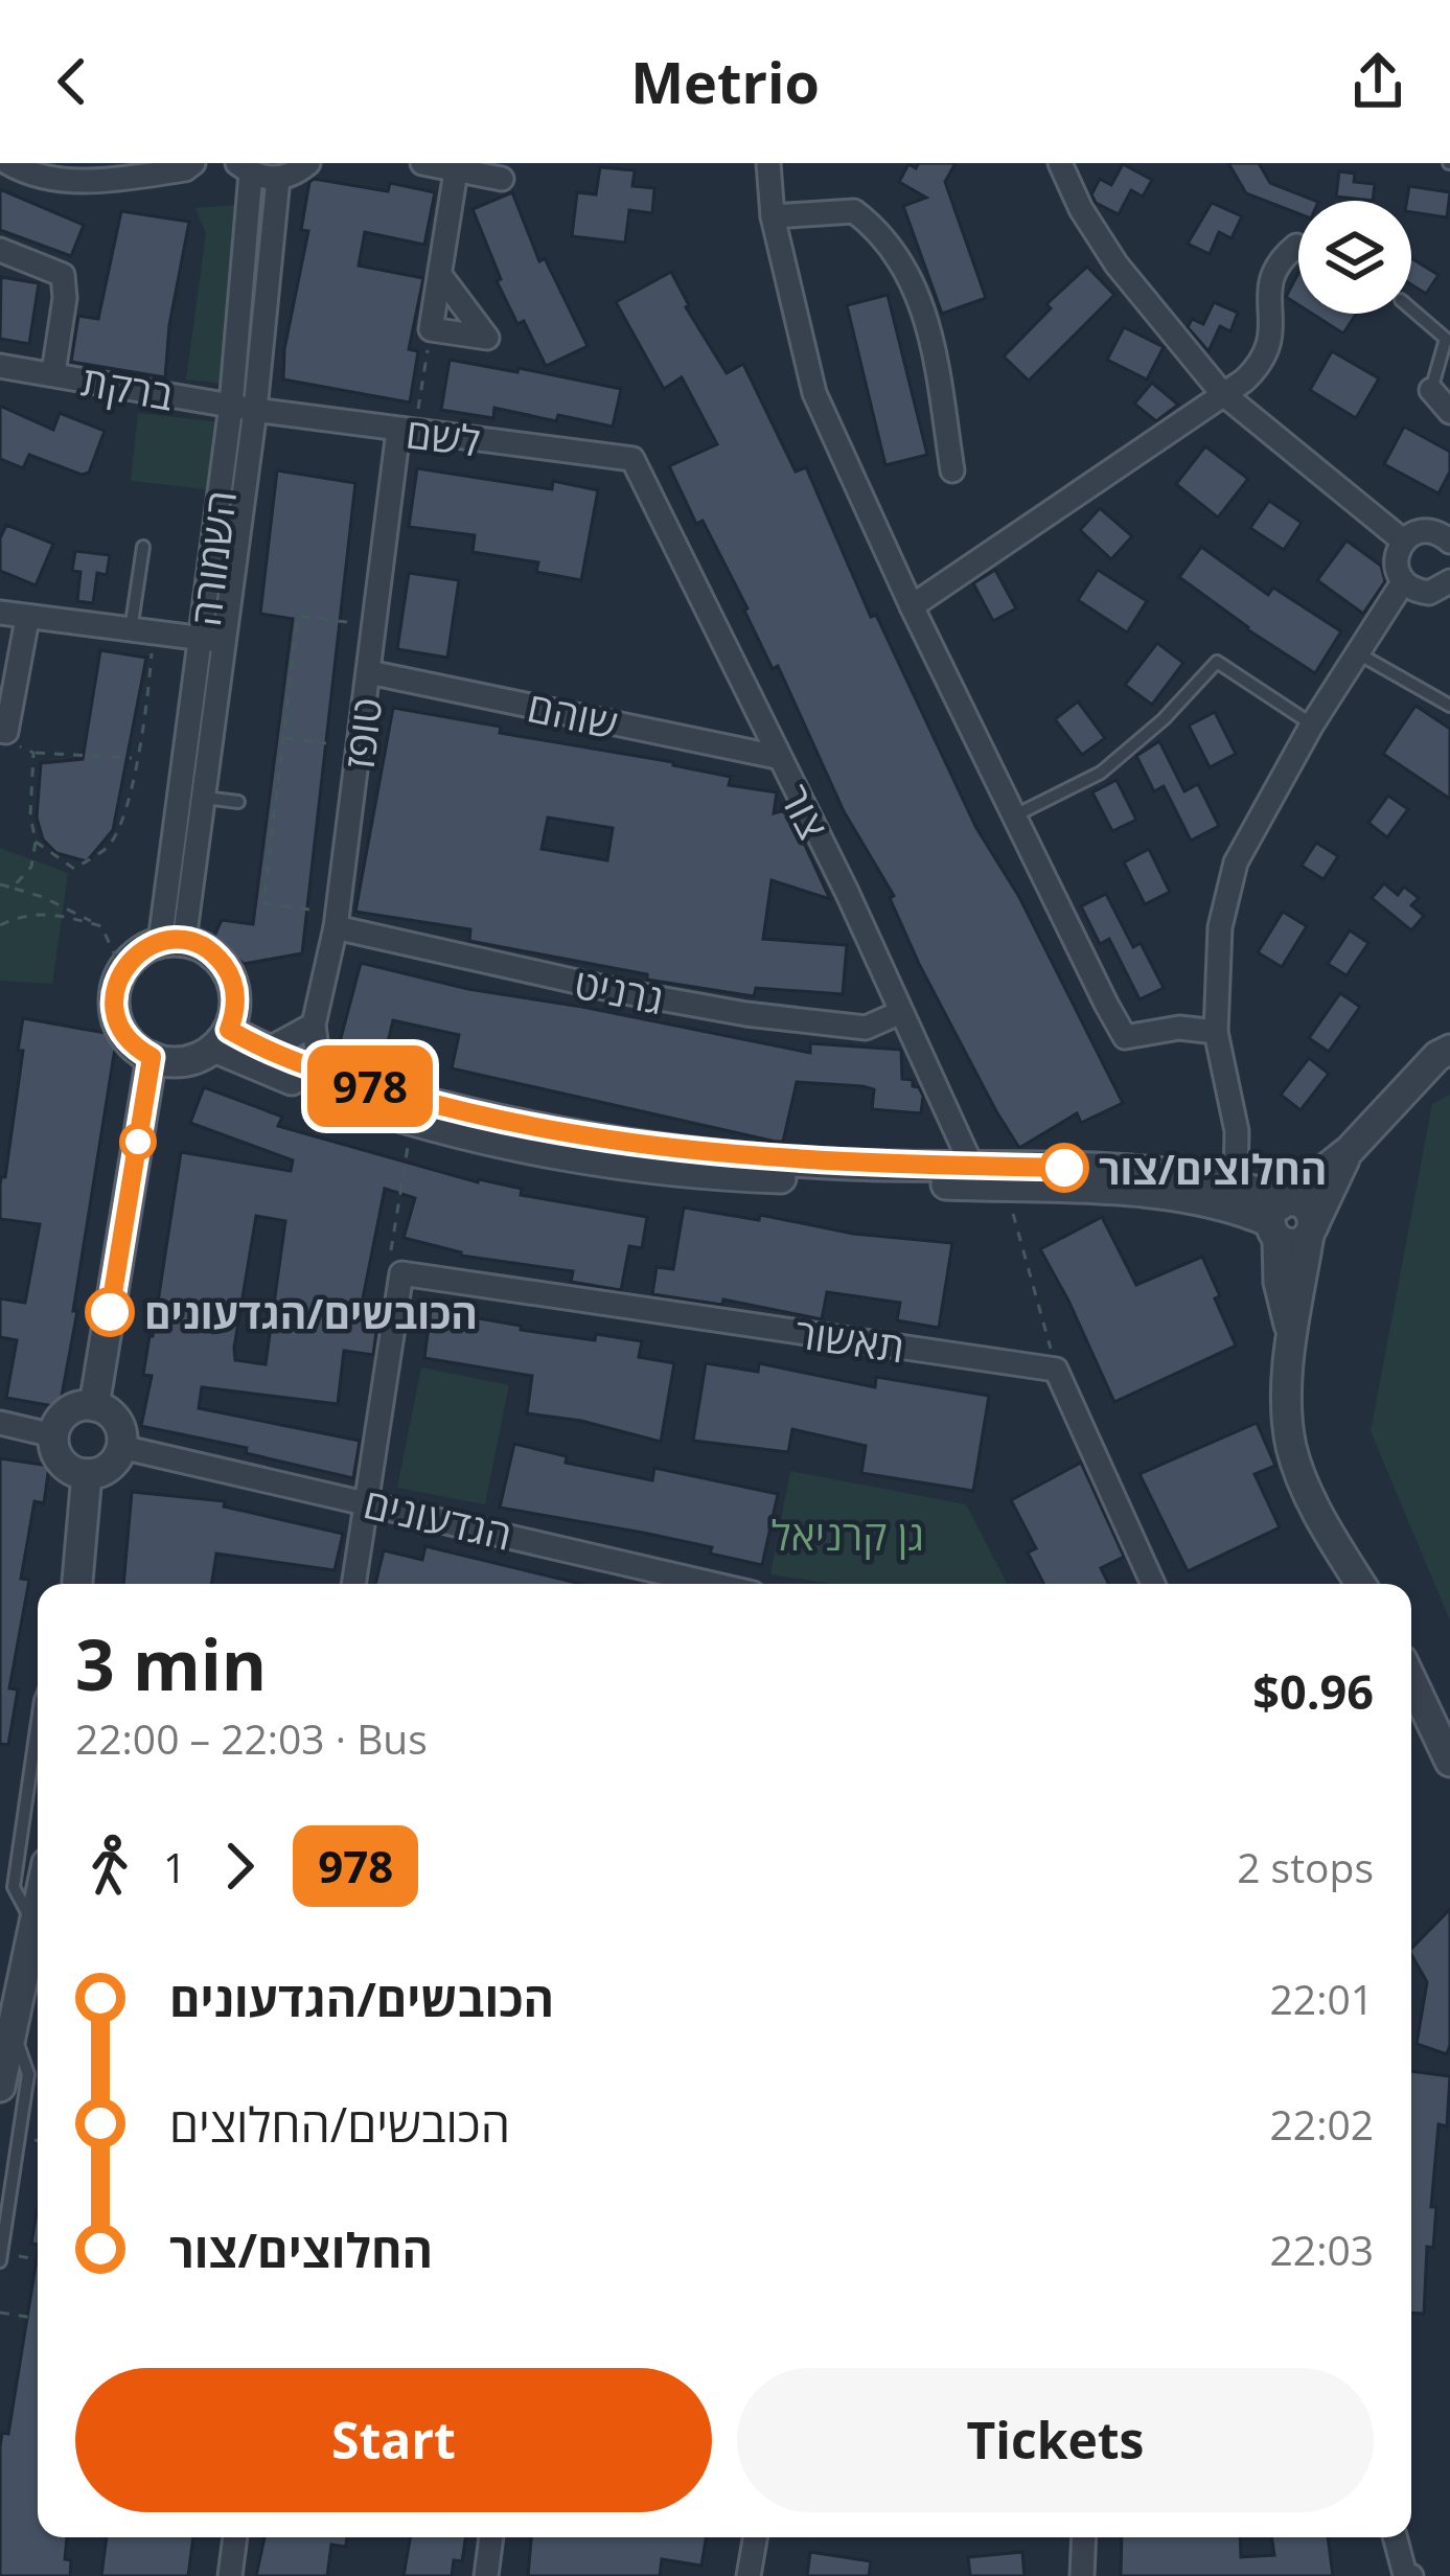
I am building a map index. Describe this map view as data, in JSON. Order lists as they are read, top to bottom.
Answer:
{
  "streets": {
    "street": [
      "ברקת",
      "לשם",
      "השמורה",
      "שוהם",
      "טופז",
      "צור",
      "גרניט",
      "תאשור",
      "הגדעונים"
    ]
  },
  "crossings": [
    ["ברקת", "לשם"],
    ["ברקת", "השמורה"],
    ["לשם", "השמורה"],
    ["לשם", "טופז"],
    ["לשם", "צור"],
    ["שוהם", "טופז"],
    ["שוהם", "צור"],
    ["טופז", "גרניט"],
    ["צור", "גרניט"],
    ["תאשור", "הגדעונים"]
  ],
  "parks": ["גן קרניאל"],
  "places": ["החלוצים/צור", "הכובשים/הגדעונים"],
  "lines": ["bus line 978"],
  "page": {
    "header": "Metrio",
    "on_map": "978",
    "heading": ["3 min", "22:00 – 22:03 · Bus", "$0.96"],
    "legs": ["1", "978", "2 stops"],
    "list": [
      {
        "name": "הכובשים/הגדעונים",
        "value": "22:01"
      },
      {
        "name": "הכובשים/החלוצים",
        "value": "22:02"
      },
      {
        "name": "החלוצים/צור",
        "value": "22:03"
      }
    ],
    "buttons": ["Start", "Tickets"]
  }
}
